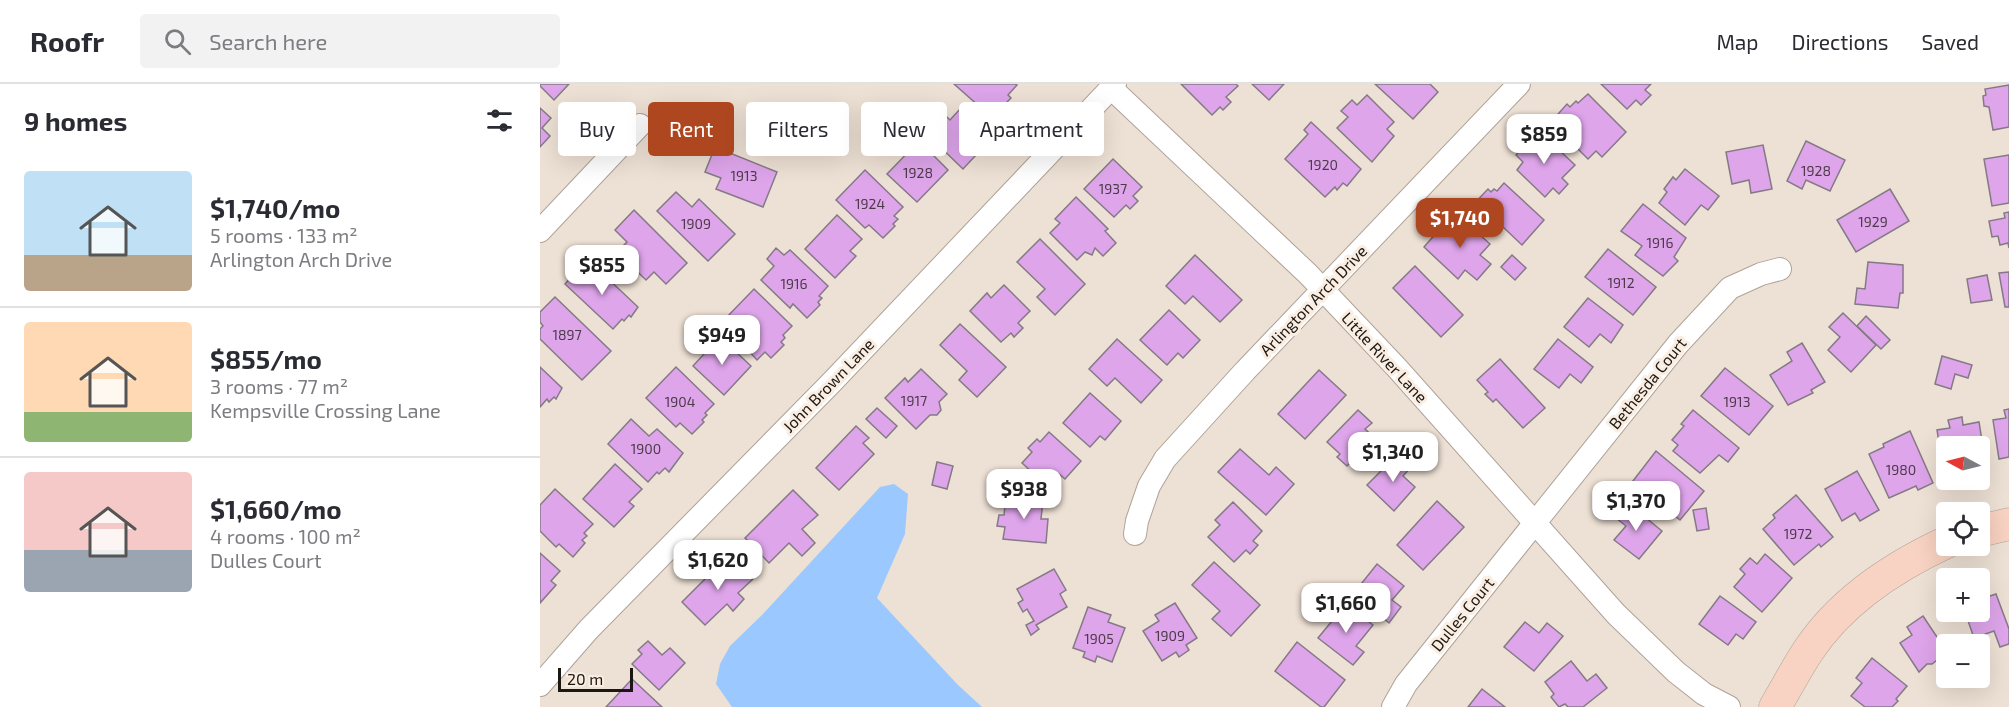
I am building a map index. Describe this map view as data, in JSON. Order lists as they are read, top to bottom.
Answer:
{
  "streets": {
    "street": [
      "Arlington Arch Drive",
      "Little River Lane",
      "Bethesda Court",
      "John Brown Lane",
      "Dulles Court"
    ]
  },
  "crossings": [
    ["Arlington Arch Drive", "Little River Lane"],
    ["Little River Lane", "Bethesda Court"],
    ["Little River Lane", "John Brown Lane"],
    ["Little River Lane", "Dulles Court"],
    ["Bethesda Court", "Dulles Court"]
  ],
  "house_numbers": [
    "1920",
    "1928",
    "1928",
    "1913",
    "1937",
    "1924",
    "1929",
    "1909",
    "1916",
    "1912",
    "1916",
    "1897",
    "1917",
    "1904",
    "1913",
    "1900",
    "1980",
    "1972",
    "1909",
    "1905"
  ],
  "scale_bar": "20 m",
  "north": "left",
  "page": {
    "header": "Roofr",
    "search": "Search here",
    "nav": ["Map", "Directions", "Saved"],
    "heading": "9 homes",
    "chip": [
      "Buy",
      "Rent",
      "Filters",
      "New",
      "Apartment"
    ],
    "price": [
      "$859",
      "$1,740",
      "$855",
      "$949",
      "$1,340",
      "$938",
      "$1,370",
      "$1,620",
      "$1,660"
    ],
    "list": [
      {
        "name": "$1,740/mo",
        "note": "5 rooms · 133 m² · Arlington Arch Drive"
      },
      {
        "name": "$855/mo",
        "note": "3 rooms · 77 m² · Kempsville Crossing Lane"
      },
      {
        "name": "$1,660/mo",
        "note": "4 rooms · 100 m² · Dulles Court"
      }
    ],
    "map_buttons": ["+", "−"],
    "scale": "20 m"
  }
}
